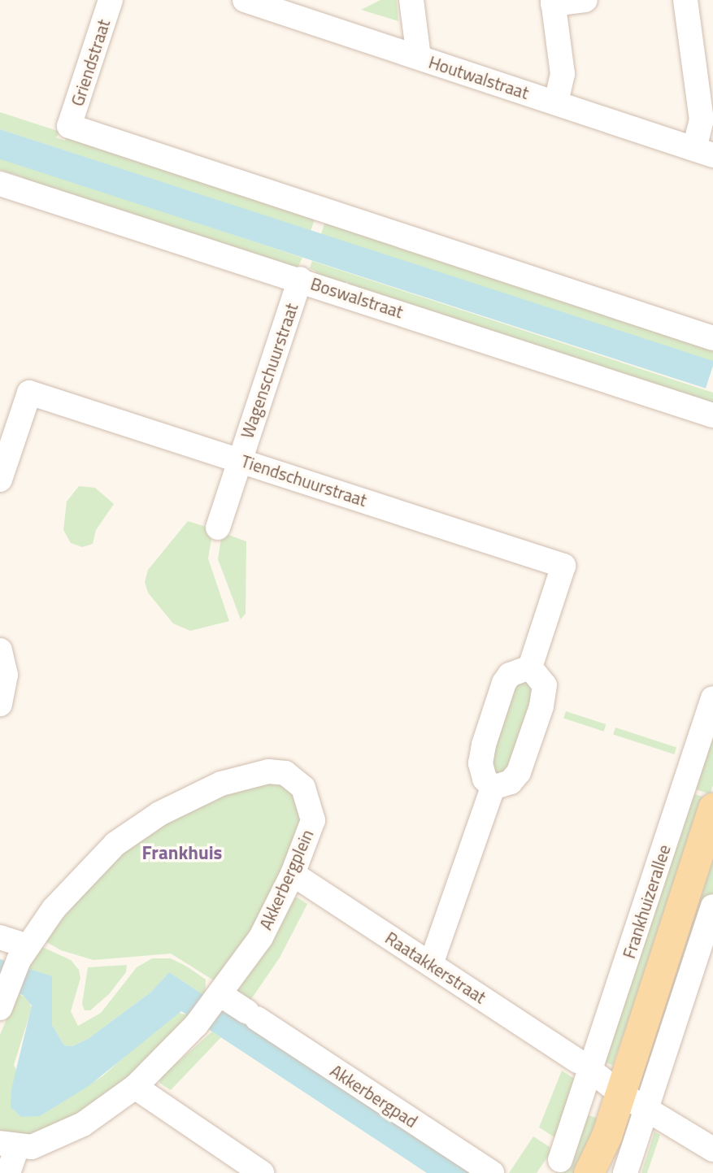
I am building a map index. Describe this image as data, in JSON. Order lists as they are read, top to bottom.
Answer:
{
  "streets": {
    "main road": ["Frankhuizerallee"],
    "street": [
      "Griendstraat",
      "Houtwalstraat",
      "Boswalstraat",
      "Wagenschuurstraat",
      "Tiendschuurstraat",
      "Akkerbergplein",
      "Raatakkerstraat",
      "Akkerbergpad"
    ]
  },
  "crossings": [
    ["Boswalstraat", "Wagenschuurstraat"],
    ["Wagenschuurstraat", "Tiendschuurstraat"],
    ["Akkerbergplein", "Raatakkerstraat"],
    ["Akkerbergplein", "Akkerbergpad"],
    ["Frankhuizerallee", "Raatakkerstraat"]
  ],
  "districts": ["Frankhuis"]
}
